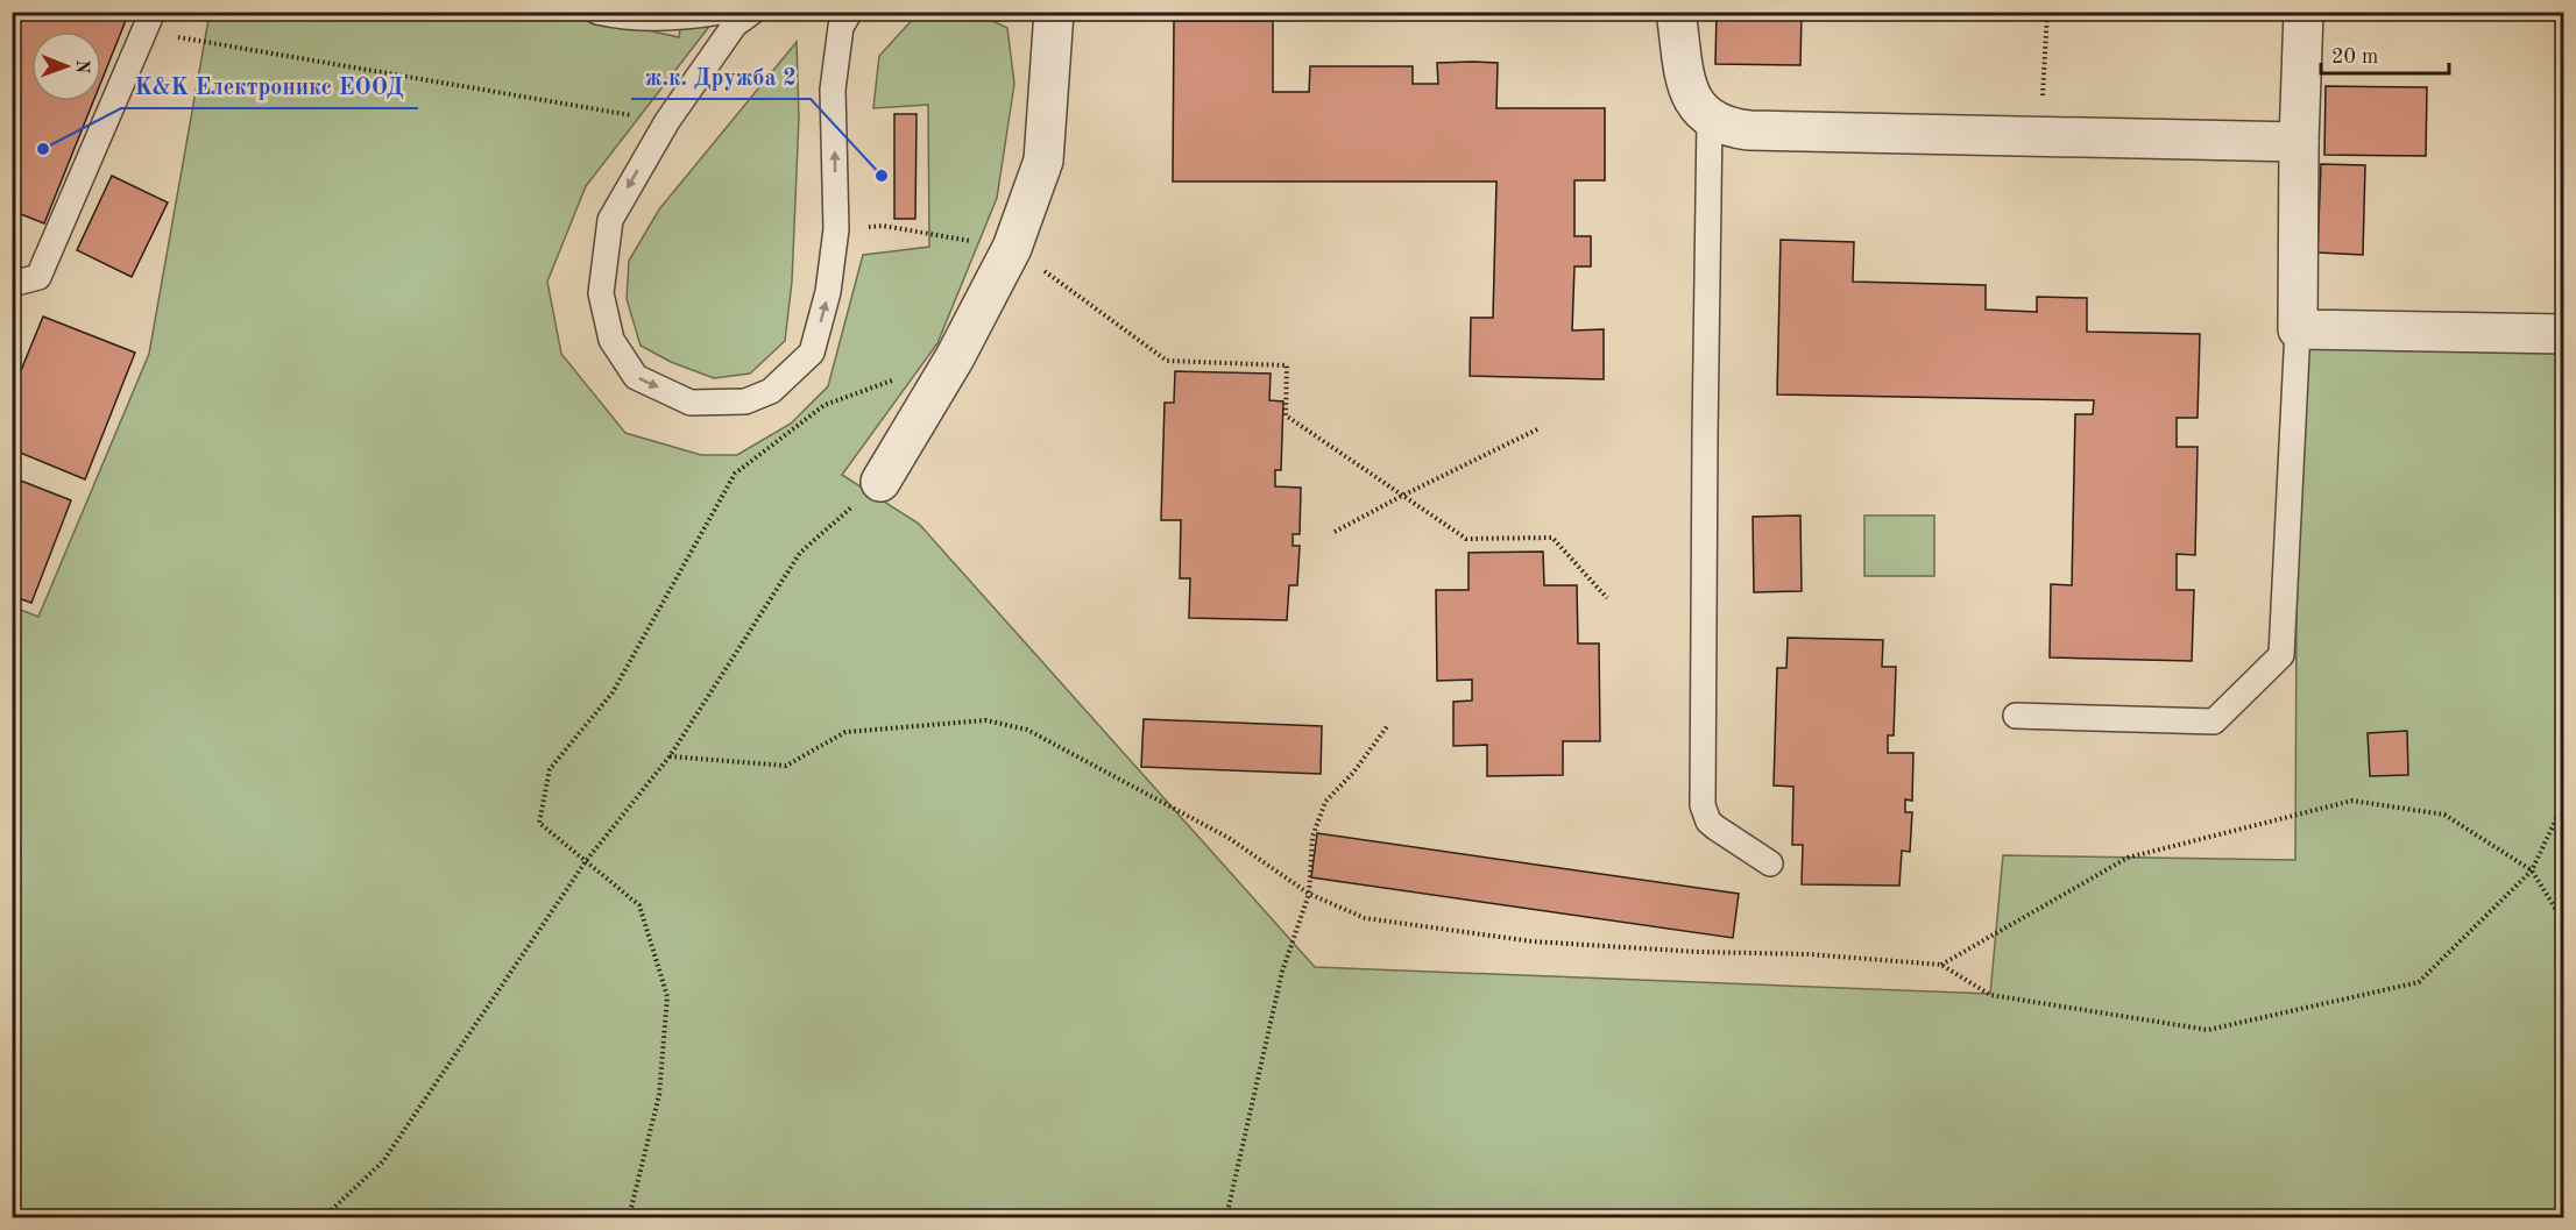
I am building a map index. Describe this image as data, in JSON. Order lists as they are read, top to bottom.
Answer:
{
  "places": ["K&K Електроникс ЕООД", "ж.к. Дружба 2"],
  "scale_bar": "20 m",
  "north": "right"
}
